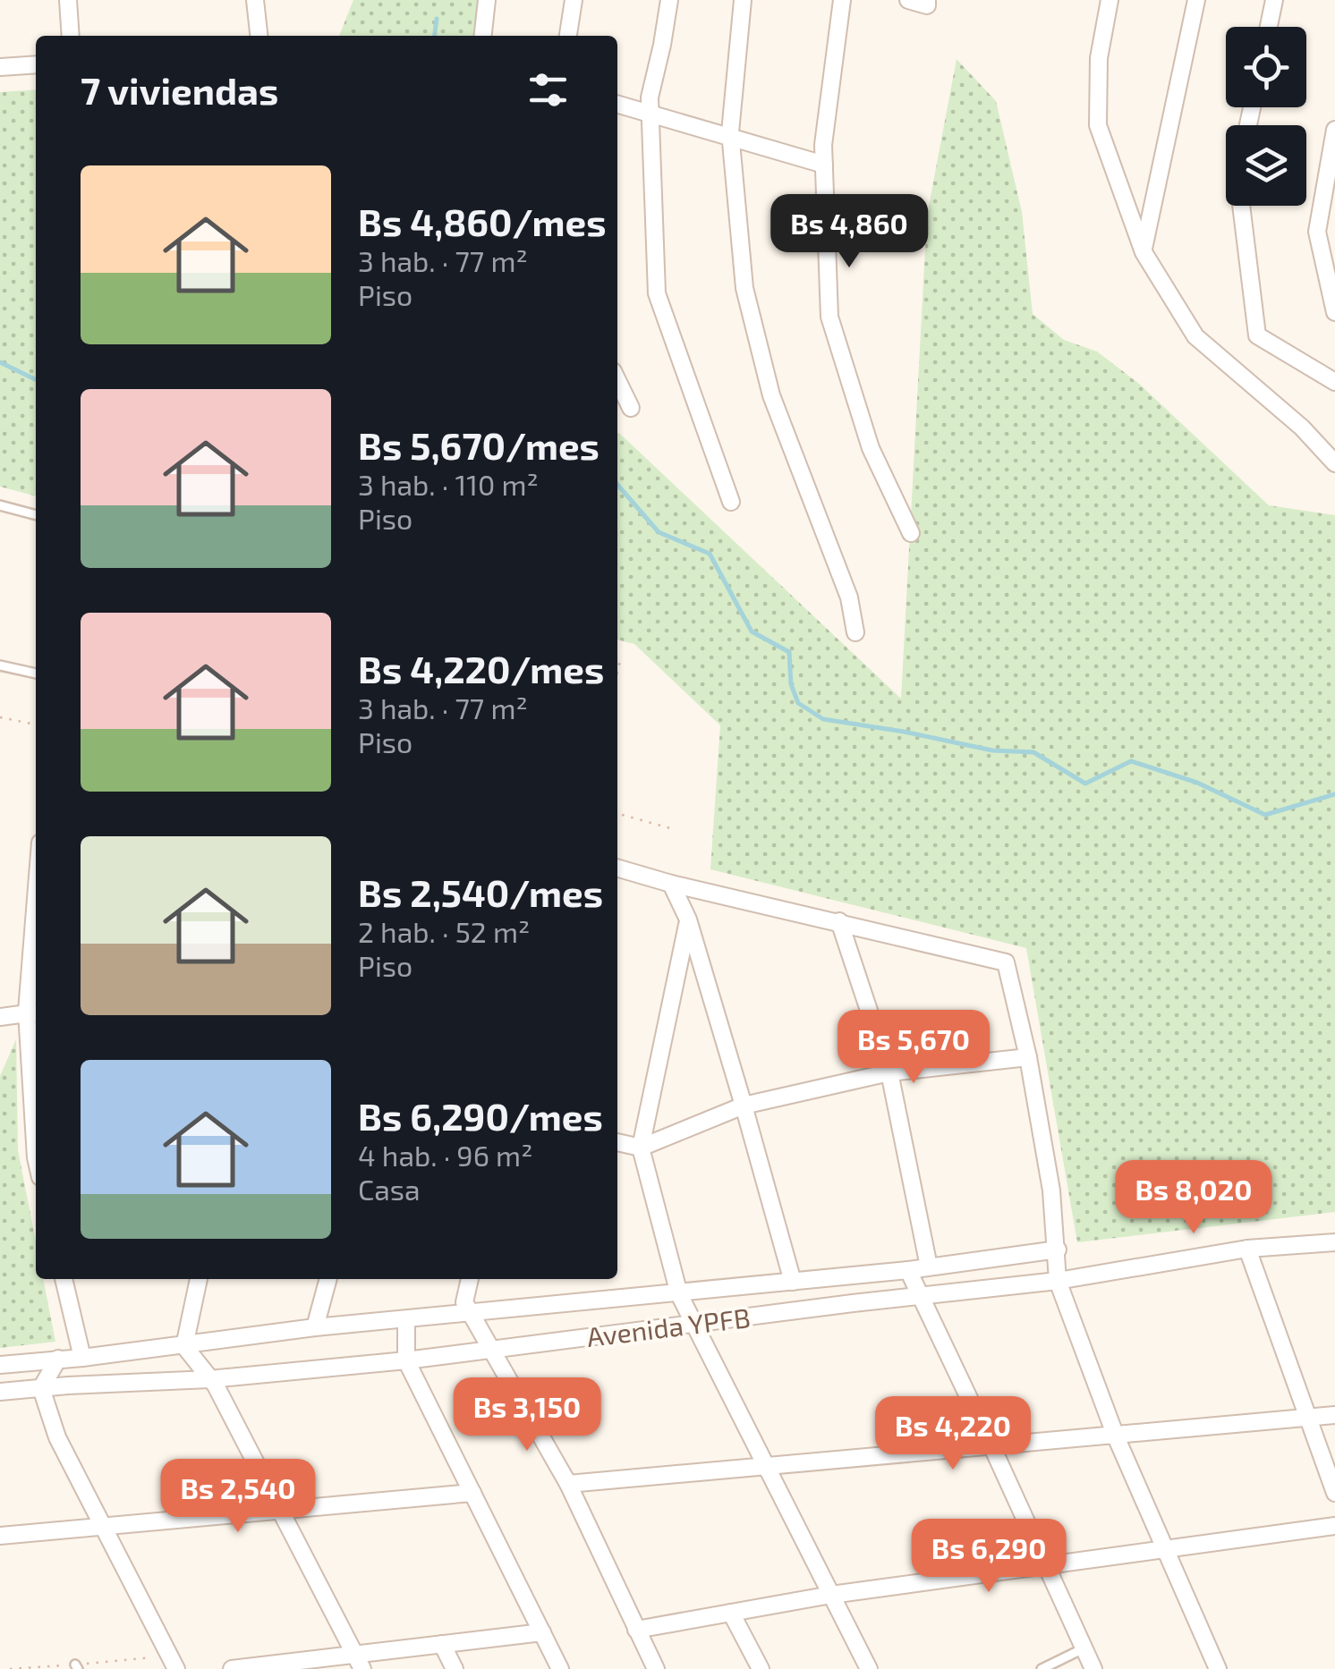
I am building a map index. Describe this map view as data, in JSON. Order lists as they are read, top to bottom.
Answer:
{
  "streets": {
    "street": ["Avenida YPFB"]
  },
  "page": {
    "heading": "7 viviendas",
    "list": [
      {
        "name": "Bs 4,860/mes",
        "note": "3 hab. · 77 m² · Piso"
      },
      {
        "name": "Bs 5,670/mes",
        "note": "3 hab. · 110 m² · Piso"
      },
      {
        "name": "Bs 4,220/mes",
        "note": "3 hab. · 77 m² · Piso"
      },
      {
        "name": "Bs 2,540/mes",
        "note": "2 hab. · 52 m² · Piso"
      },
      {
        "name": "Bs 6,290/mes",
        "note": "4 hab. · 96 m² · Casa"
      }
    ],
    "price": [
      "Bs 4,860",
      "Bs 5,670",
      "Bs 8,020",
      "Bs 3,150",
      "Bs 4,220",
      "Bs 2,540",
      "Bs 6,290"
    ]
  }
}
